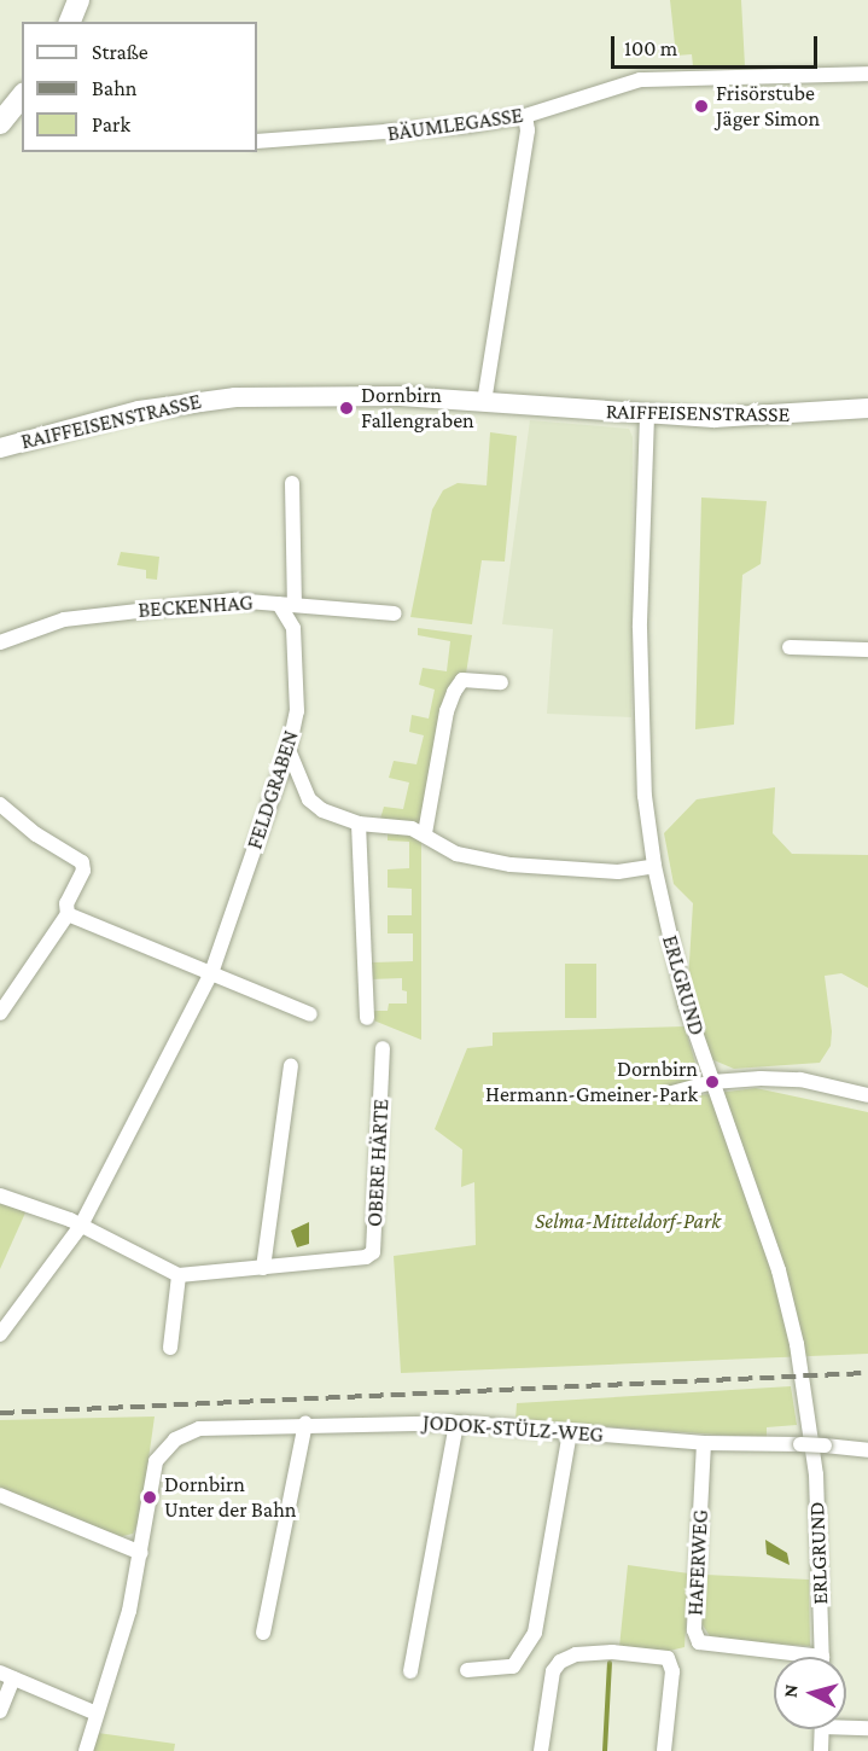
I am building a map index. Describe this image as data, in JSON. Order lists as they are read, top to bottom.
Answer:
{
  "streets": {
    "street": [
      "BÄUMLEGASSE",
      "RAIFFEISENSTRASSE",
      "BECKENHAG",
      "FELDGRABEN",
      "ERLGRUND",
      "OBERE HÄRTE",
      "JODOK-STÜLZ-WEG",
      "HAFERWEG"
    ]
  },
  "crossings": [
    ["RAIFFEISENSTRASSE", "ERLGRUND"],
    ["BECKENHAG", "FELDGRABEN"],
    ["JODOK-STÜLZ-WEG", "HAFERWEG"]
  ],
  "parks": ["Selma-Mitteldorf-Park"],
  "places": [
    "Frisörstube Jäger Simon",
    "Dornbirn Fallengraben",
    "Dornbirn Hermann-Gmeiner-Park",
    "Dornbirn Unter der Bahn"
  ],
  "legend": ["Straße", "Bahn", "Park"],
  "scale_bar": "100 m",
  "north": "left"
}
